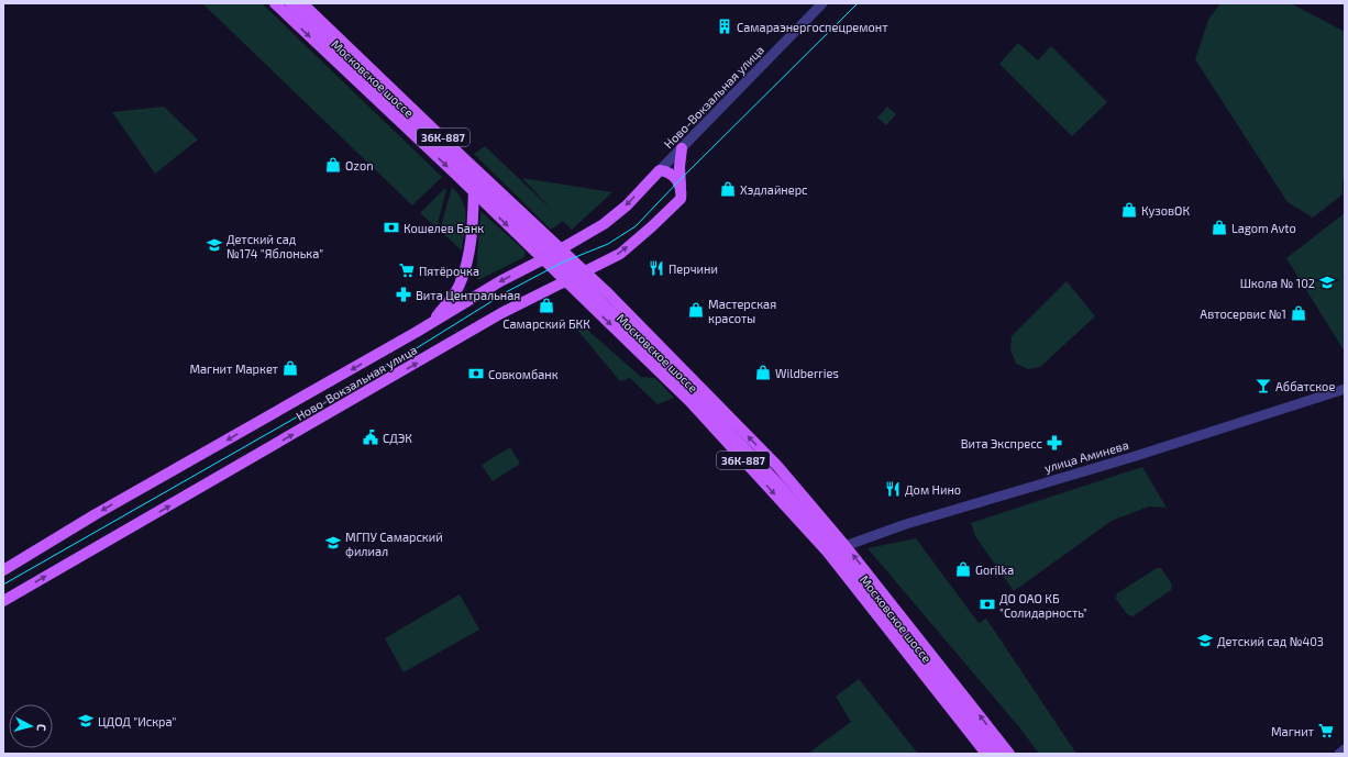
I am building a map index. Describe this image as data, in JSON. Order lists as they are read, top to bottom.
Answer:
{
  "streets": {
    "main road": ["Московское шоссе", "Ново-Вокзальная улица", "36К-887"],
    "street": ["улица Аминева"]
  },
  "crossings": [
    ["Московское шоссе", "Ново-Вокзальная улица"],
    ["Московское шоссе", "улица Аминева"]
  ],
  "places": {
    "building": ["Самараэнергоспецремонт"],
    "shop": [
      "Ozon",
      "Хэдлайнерс",
      "КузовОК",
      "Lagom Avto",
      "Самарский БКК",
      "Мастерская красоты",
      "Автосервис №1",
      "Магнит Маркет",
      "Wildberries",
      "Gorilka"
    ],
    "bank": ["Кошелев Банк", "Совкомбанк", "ДО ОАО КБ \"Солидарность\""],
    "school or university": [
      "Детский сад №174 \"Яблонька\"",
      "Школа № 102",
      "МГПУ Самарский филиал",
      "Детский сад №403",
      "ЦДОД \"Искра\""
    ],
    "restaurant": ["Перчини", "Дом Нино"],
    "supermarket": ["Пятёрочка", "Магнит"],
    "pharmacy": ["Вита Центральная", "Вита Экспресс"],
    "bar": ["Аббатское"],
    "public building": ["СДЭК"]
  },
  "north": "right"
}
